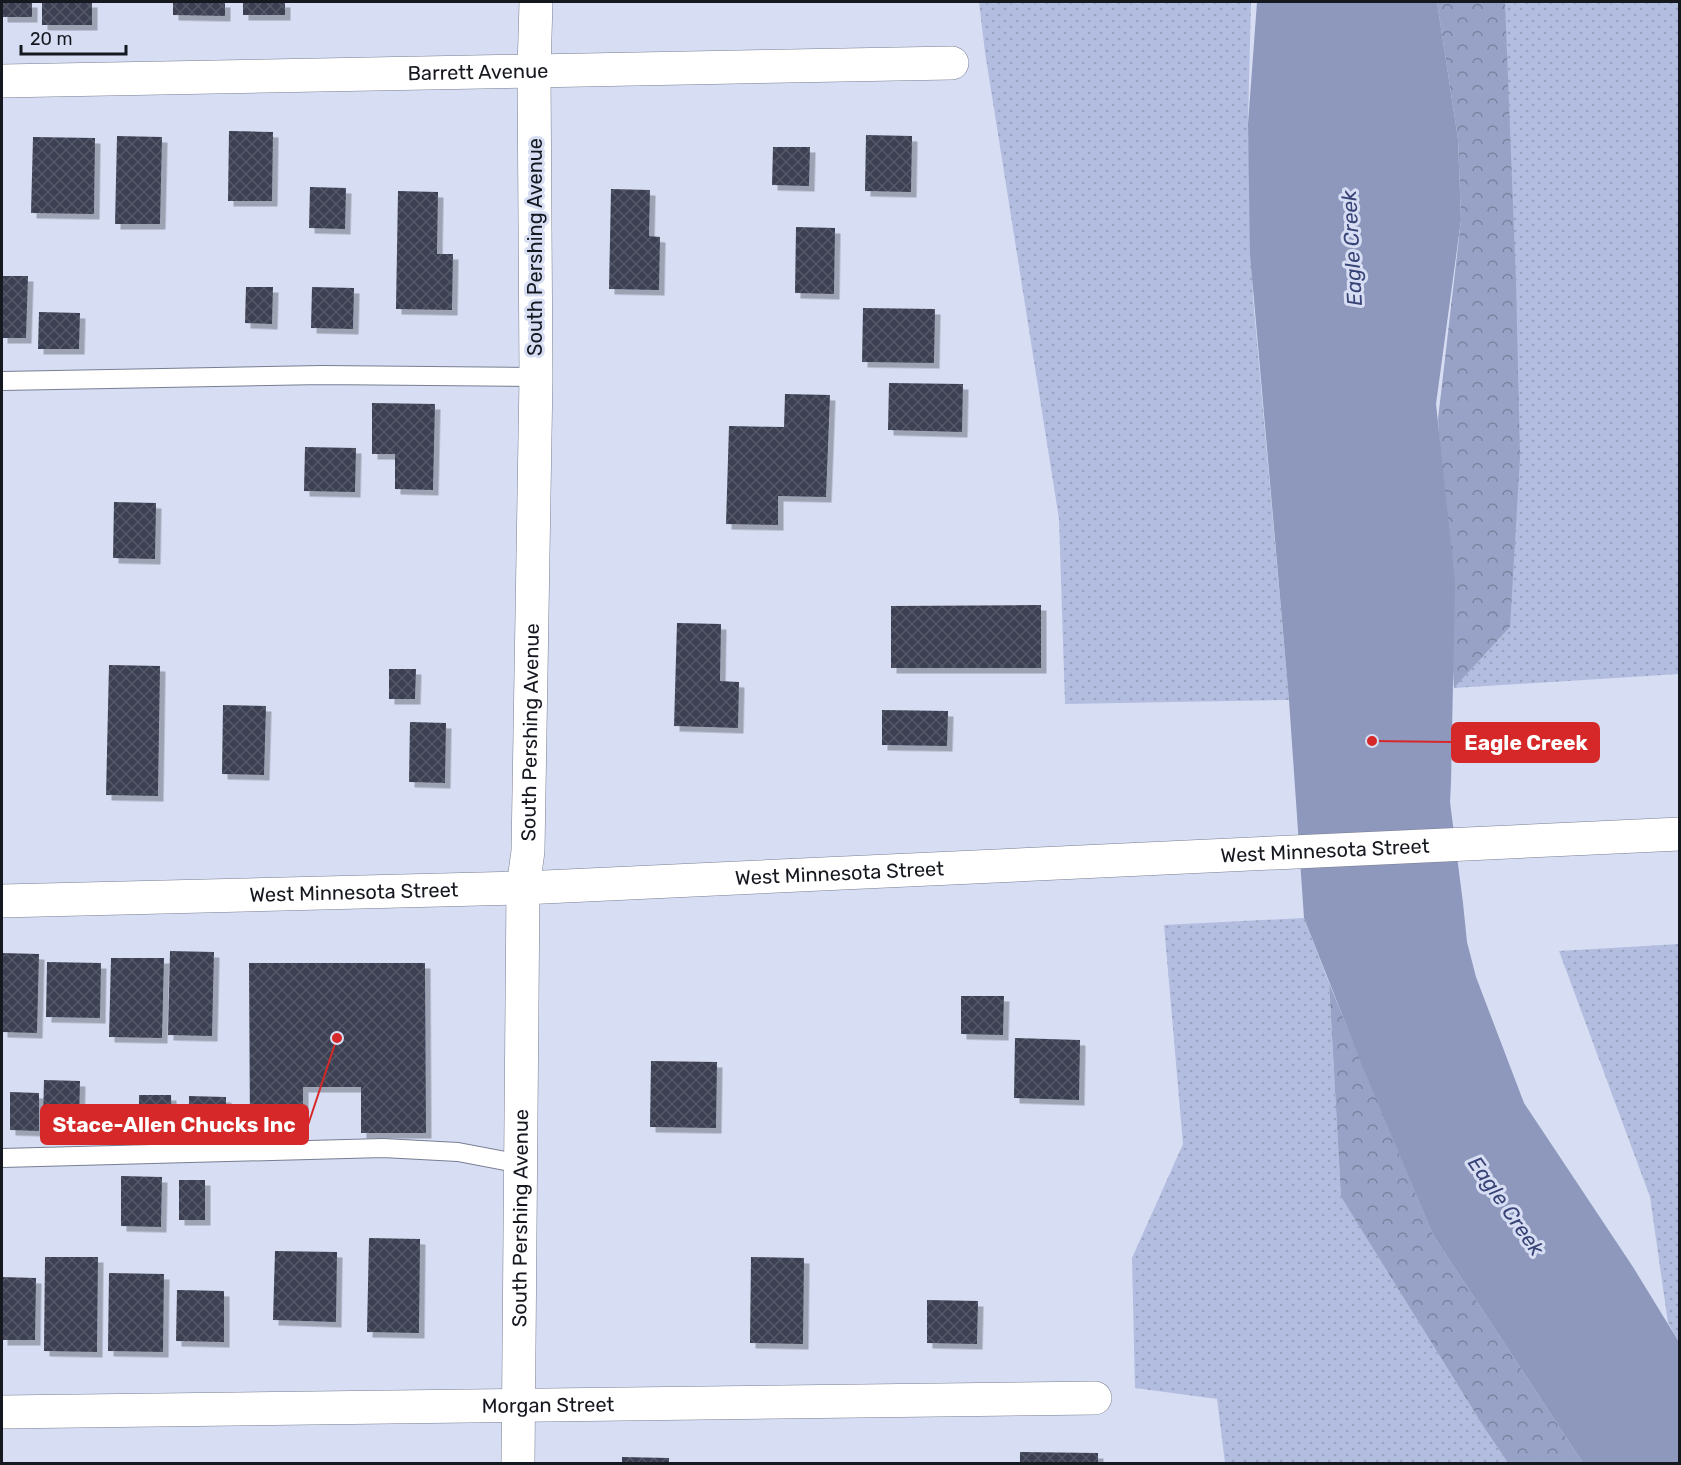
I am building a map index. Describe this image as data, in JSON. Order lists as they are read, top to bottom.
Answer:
{
  "streets": {
    "street": [
      "Barrett Avenue",
      "South Pershing Avenue",
      "West Minnesota Street",
      "Morgan Street"
    ]
  },
  "crossings": [
    ["Barrett Avenue", "South Pershing Avenue"],
    ["South Pershing Avenue", "West Minnesota Street"],
    ["South Pershing Avenue", "Morgan Street"]
  ],
  "water": ["Eagle Creek"],
  "places": ["Eagle Creek", "Stace-Allen Chucks Inc"],
  "scale_bar": "20 m"
}
